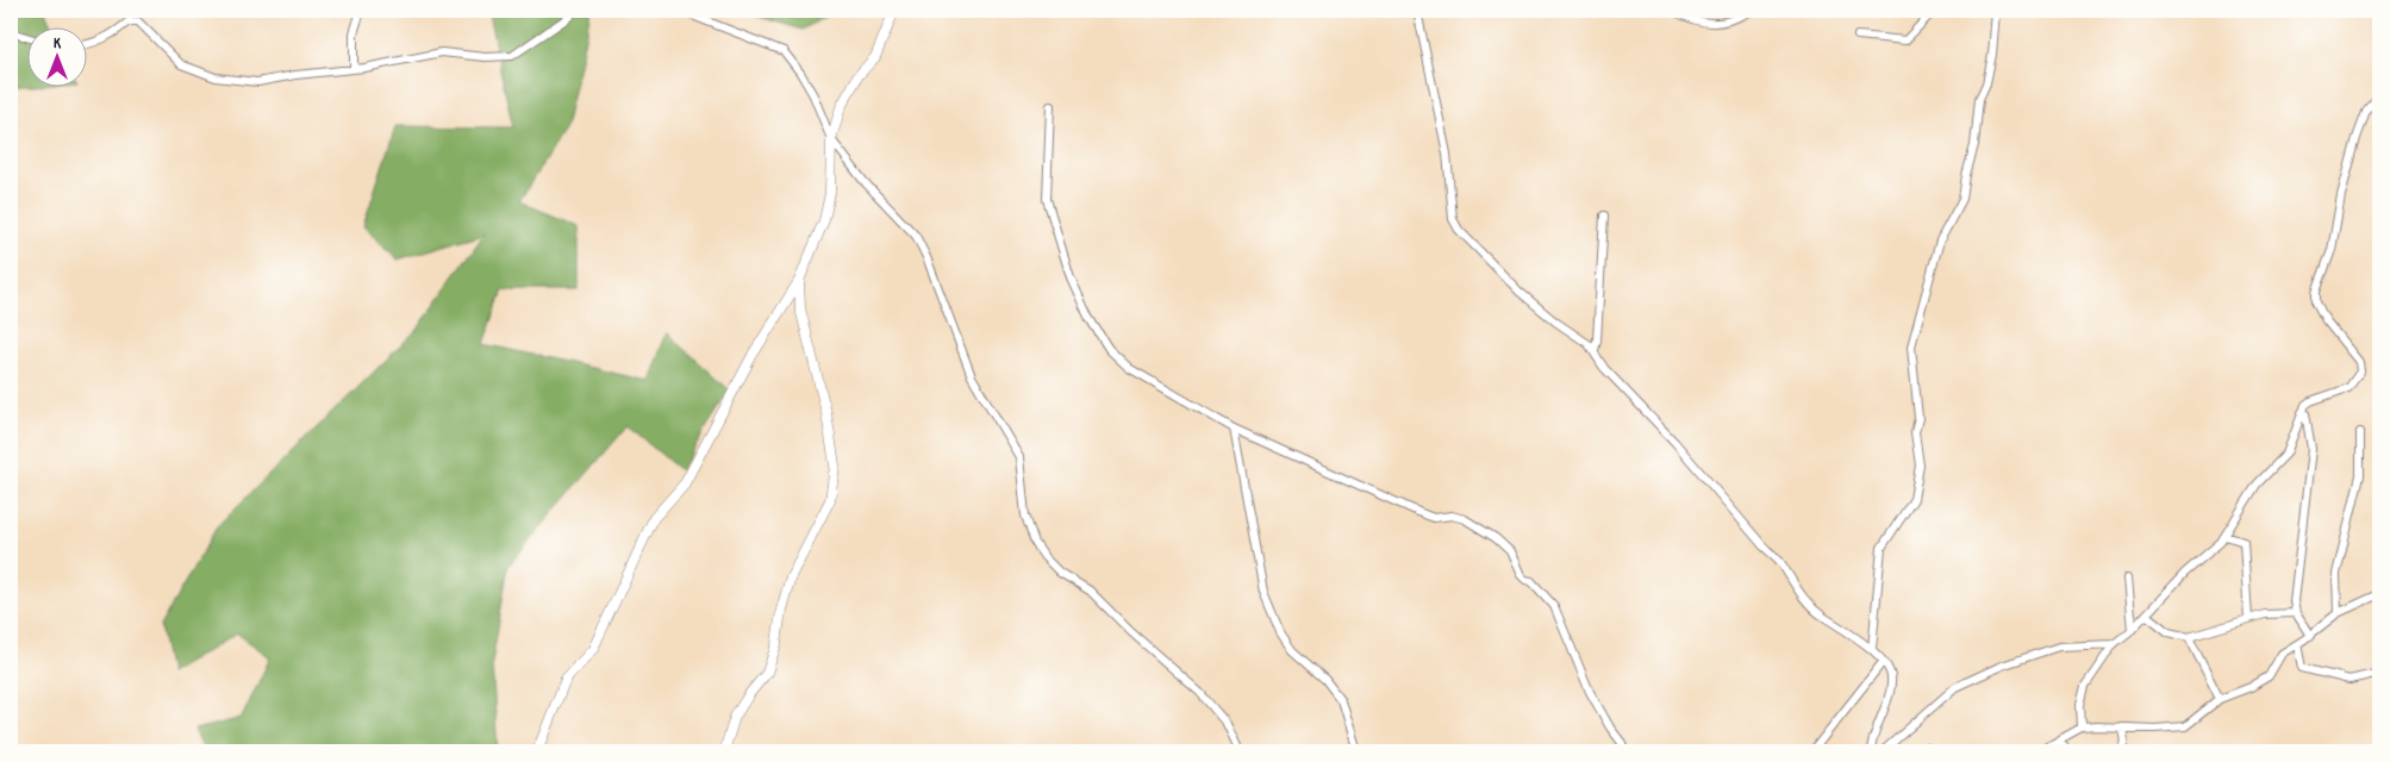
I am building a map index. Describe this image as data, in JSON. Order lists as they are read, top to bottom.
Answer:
{
  "north": "top"
}
